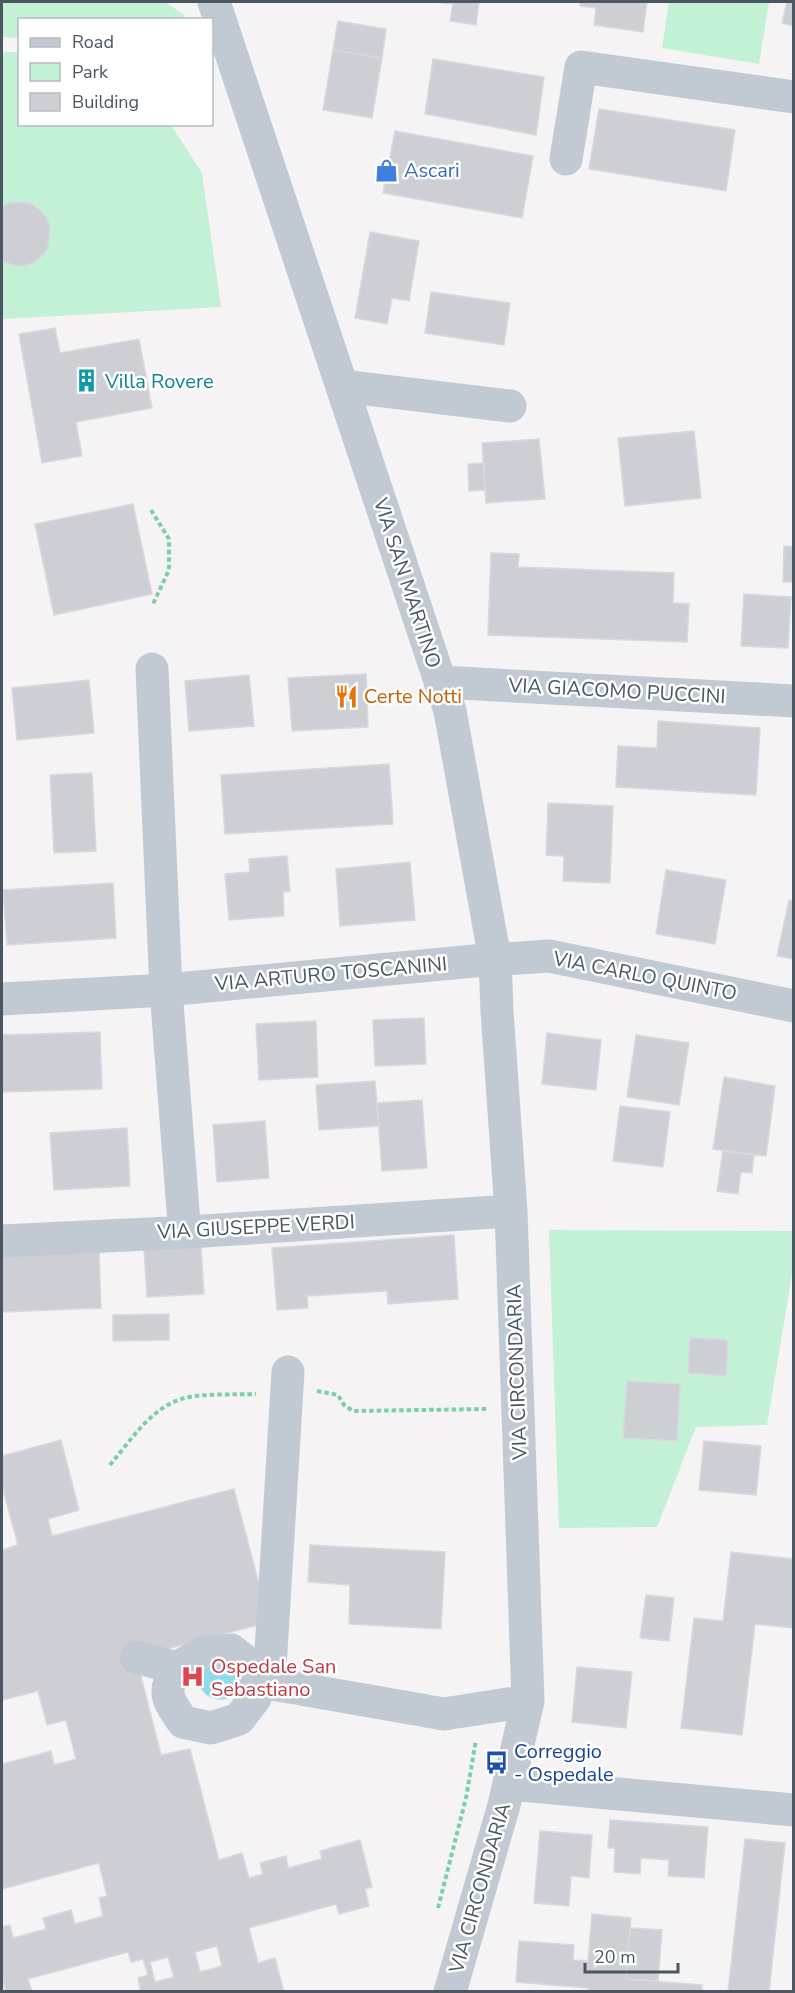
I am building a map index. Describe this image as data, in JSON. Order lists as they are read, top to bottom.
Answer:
{
  "streets": {
    "street": [
      "VIA SAN MARTINO",
      "VIA GIACOMO PUCCINI",
      "VIA ARTURO TOSCANINI",
      "VIA CARLO QUINTO",
      "VIA GIUSEPPE VERDI",
      "VIA CIRCONDARIA"
    ]
  },
  "crossings": [
    ["VIA SAN MARTINO", "VIA GIACOMO PUCCINI"],
    ["VIA SAN MARTINO", "VIA ARTURO TOSCANINI"],
    ["VIA SAN MARTINO", "VIA CARLO QUINTO"],
    ["VIA SAN MARTINO", "VIA CIRCONDARIA"],
    ["VIA ARTURO TOSCANINI", "VIA CARLO QUINTO"],
    ["VIA ARTURO TOSCANINI", "VIA CIRCONDARIA"],
    ["VIA CARLO QUINTO", "VIA CIRCONDARIA"],
    ["VIA GIUSEPPE VERDI", "VIA CIRCONDARIA"]
  ],
  "places": {
    "shop": ["Ascari"],
    "building": ["Villa Rovere"],
    "restaurant": ["Certe Notti"],
    "hospital": ["Ospedale San Sebastiano"],
    "bus stop": ["Correggio - Ospedale"]
  },
  "legend": ["Road", "Park", "Building"],
  "scale_bar": "20 m"
}
